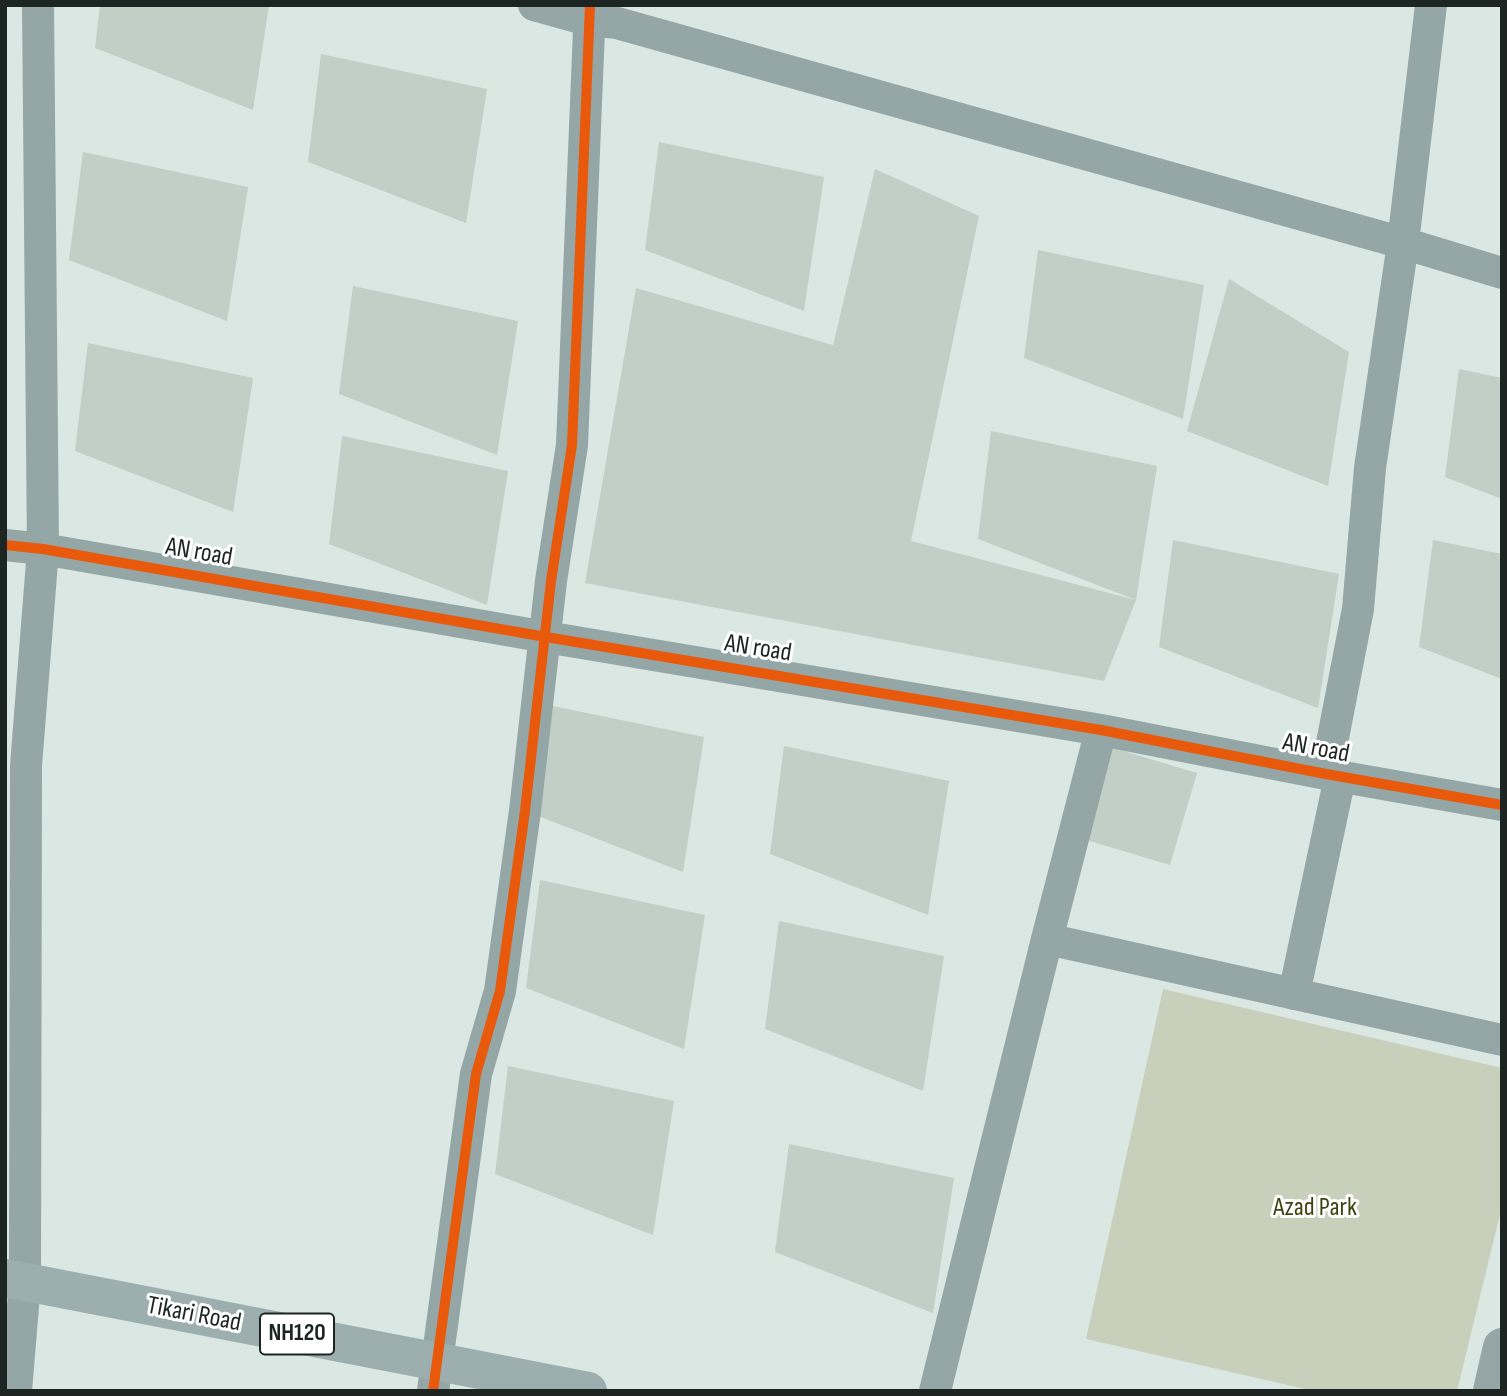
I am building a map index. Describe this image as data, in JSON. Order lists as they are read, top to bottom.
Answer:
{
  "streets": {
    "highway": ["Tikari Road", "NH120"],
    "street": ["AN road"]
  },
  "parks": ["Azad Park"]
}
